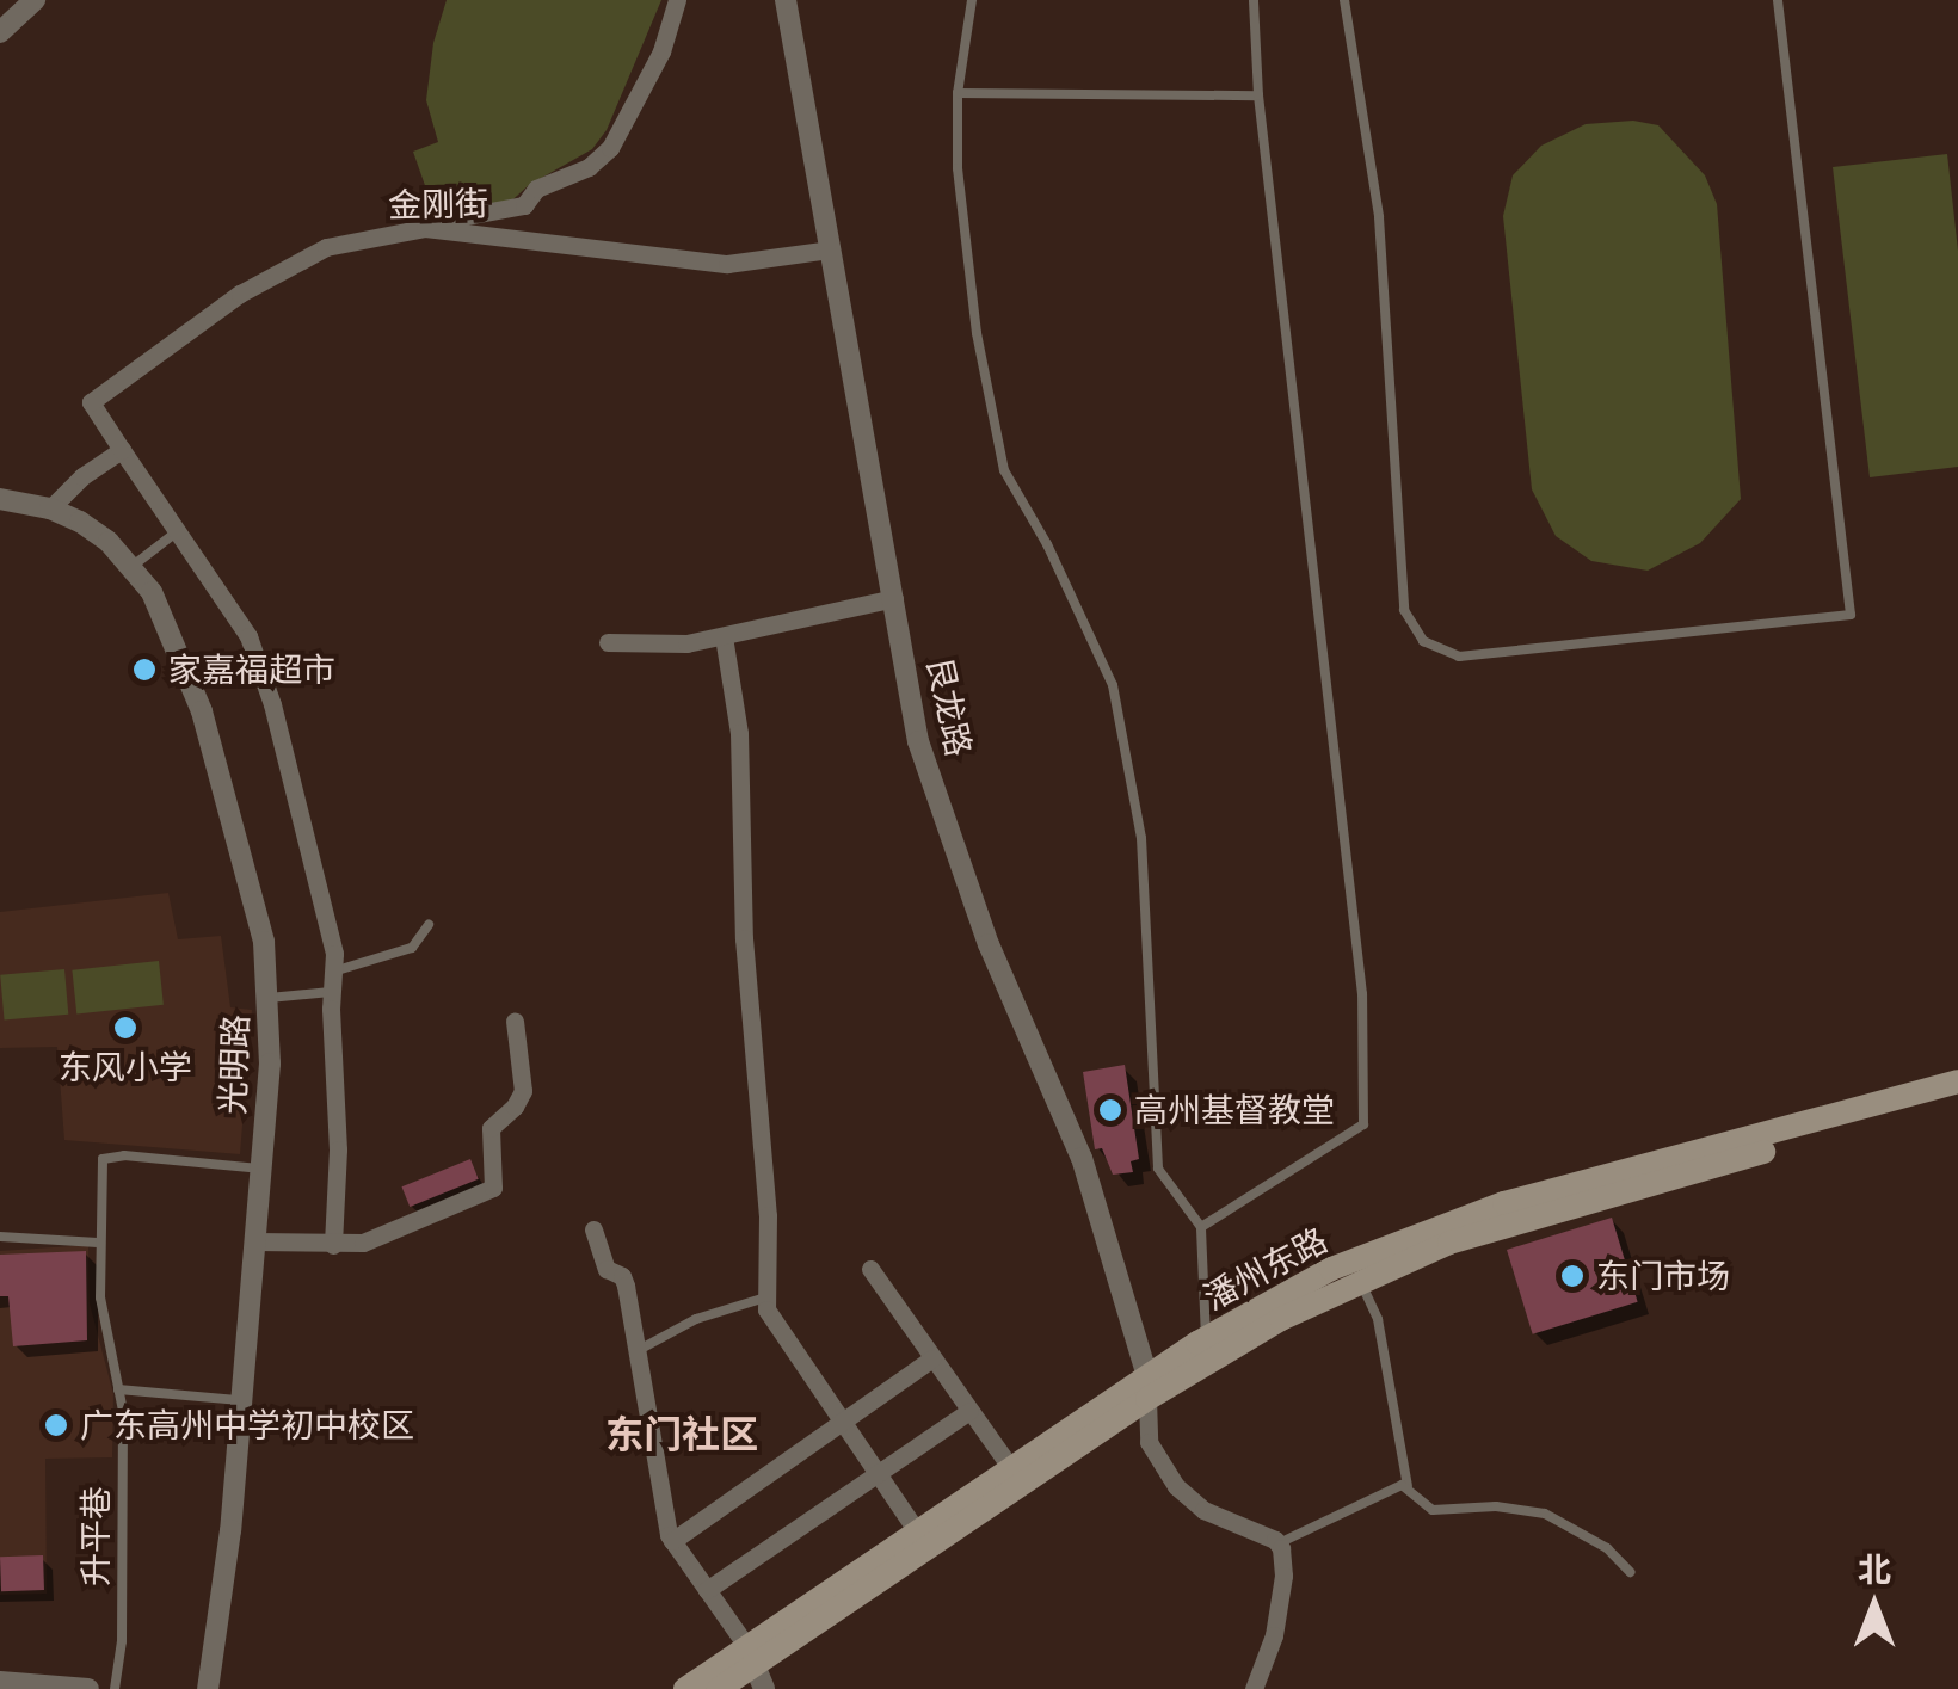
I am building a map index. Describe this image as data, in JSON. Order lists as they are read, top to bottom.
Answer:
{
  "streets": {
    "main road": ["潘州东路"],
    "street": ["金刚街", "艮龙路", "光明路"],
    "lane": ["升平巷"]
  },
  "crossings": [
    ["金刚街", "艮龙路"],
    ["艮龙路", "潘州东路"],
    ["光明路", "升平巷"]
  ],
  "districts": ["东门社区"],
  "places": [
    "家嘉福超市",
    "东风小学",
    "高州基督教堂",
    "东门市场",
    "广东高州中学初中校区"
  ],
  "north": "top"
}
